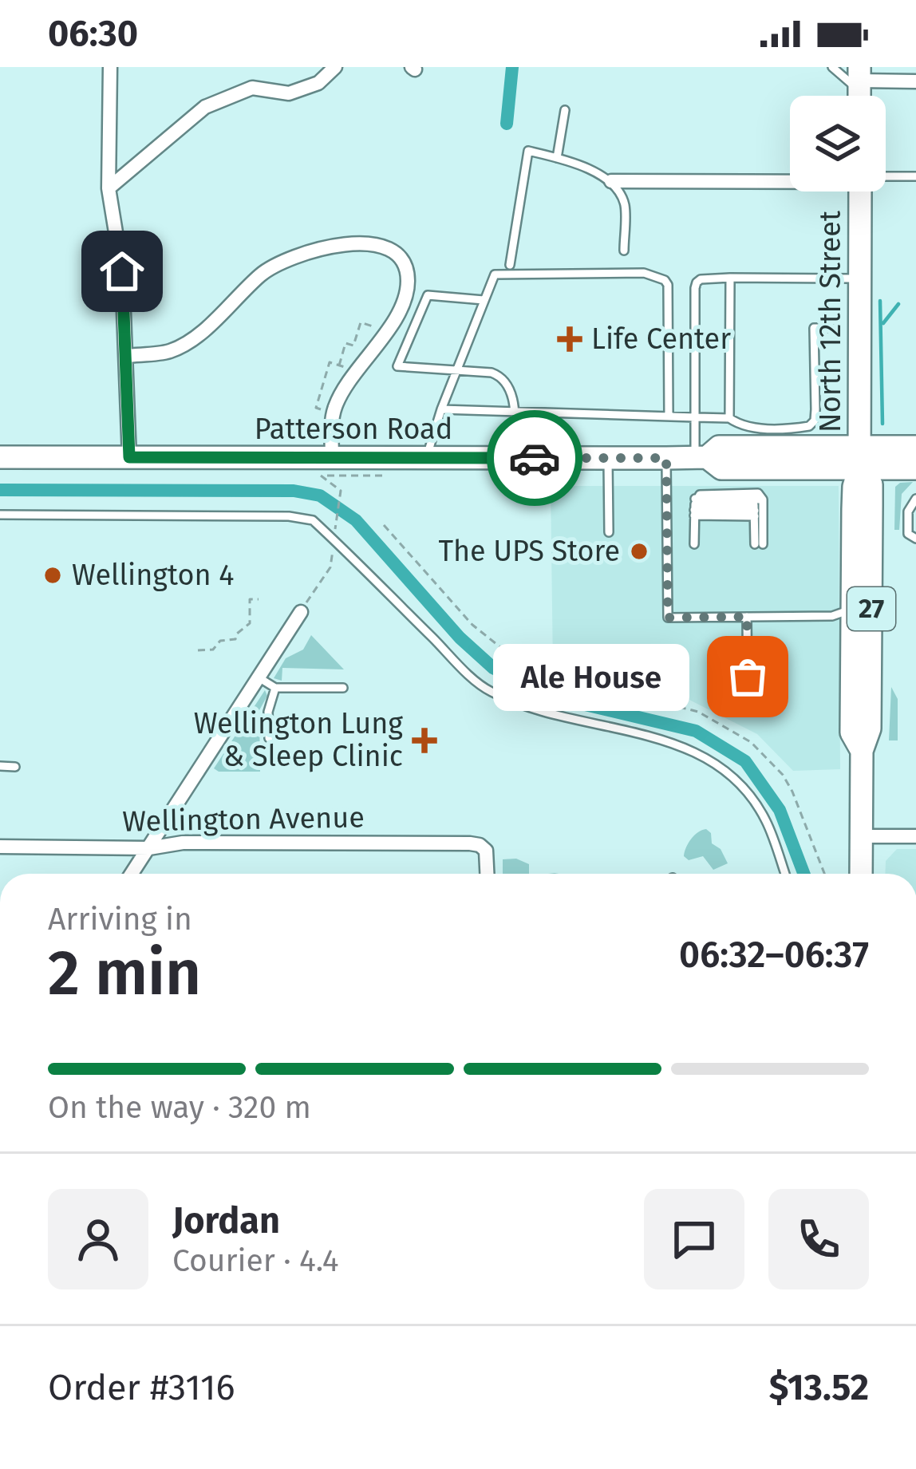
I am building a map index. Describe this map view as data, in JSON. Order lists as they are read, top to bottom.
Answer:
{
  "streets": {
    "main road": ["North 12th Street", "Patterson Road", "27"],
    "street": ["Wellington Avenue"]
  },
  "crossings": [
    ["North 12th Street", "Patterson Road"]
  ],
  "places": {
    "health": ["Life Center", "Wellington Lung & Sleep Clinic"],
    "other": ["The UPS Store", "Wellington 4", "Ale House"]
  },
  "page": {
    "status": "06:30",
    "bubble": "Ale House",
    "heading": ["2 min", "Arriving in", "06:32–06:37"],
    "panel": [
      "Jordan",
      "Courier · 4.4",
      "Order #3116",
      "$13.52"
    ],
    "bar": "On the way · 320 m"
  }
}
